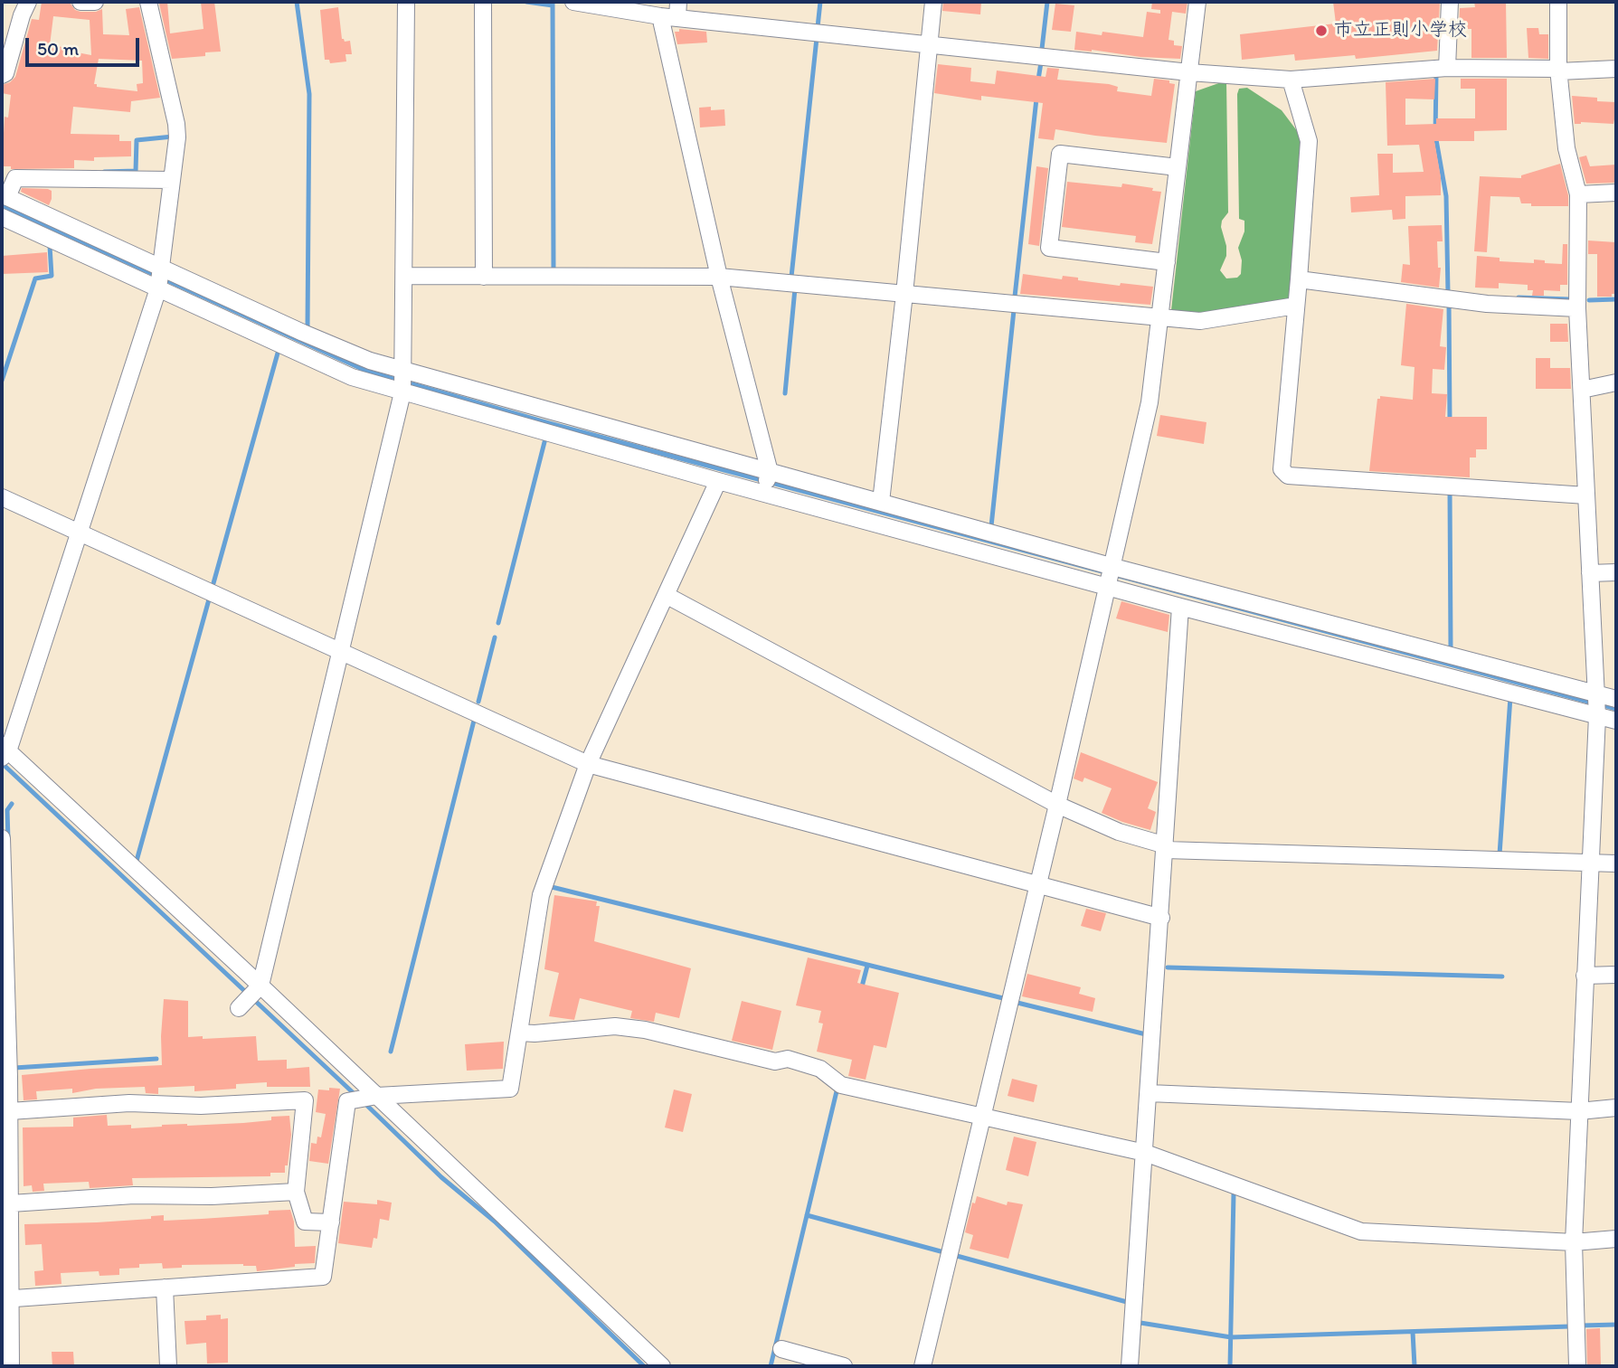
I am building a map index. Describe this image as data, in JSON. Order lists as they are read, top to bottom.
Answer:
{
  "places": ["市立正則小学校"],
  "scale_bar": "50 m"
}
